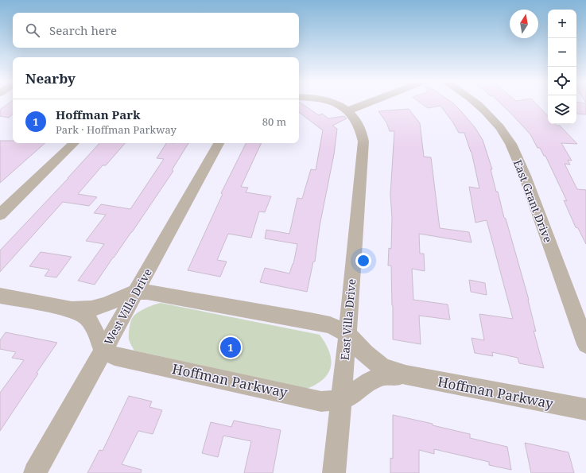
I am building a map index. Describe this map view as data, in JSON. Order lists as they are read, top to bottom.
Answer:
{
  "streets": {
    "street": [
      "East Grant Drive",
      "West Villa Drive",
      "East Villa Drive",
      "Hoffman Parkway"
    ]
  },
  "crossings": [
    ["West Villa Drive", "Hoffman Parkway"],
    ["East Villa Drive", "Hoffman Parkway"]
  ],
  "north": "top",
  "page": {
    "map_buttons": ["+", "−"],
    "search": "Search here",
    "heading": "Nearby",
    "list": [
      {
        "mark": "1",
        "name": "Hoffman Park",
        "note": "Park · Hoffman Parkway",
        "value": "80 m"
      }
    ],
    "pins": "1"
  }
}
